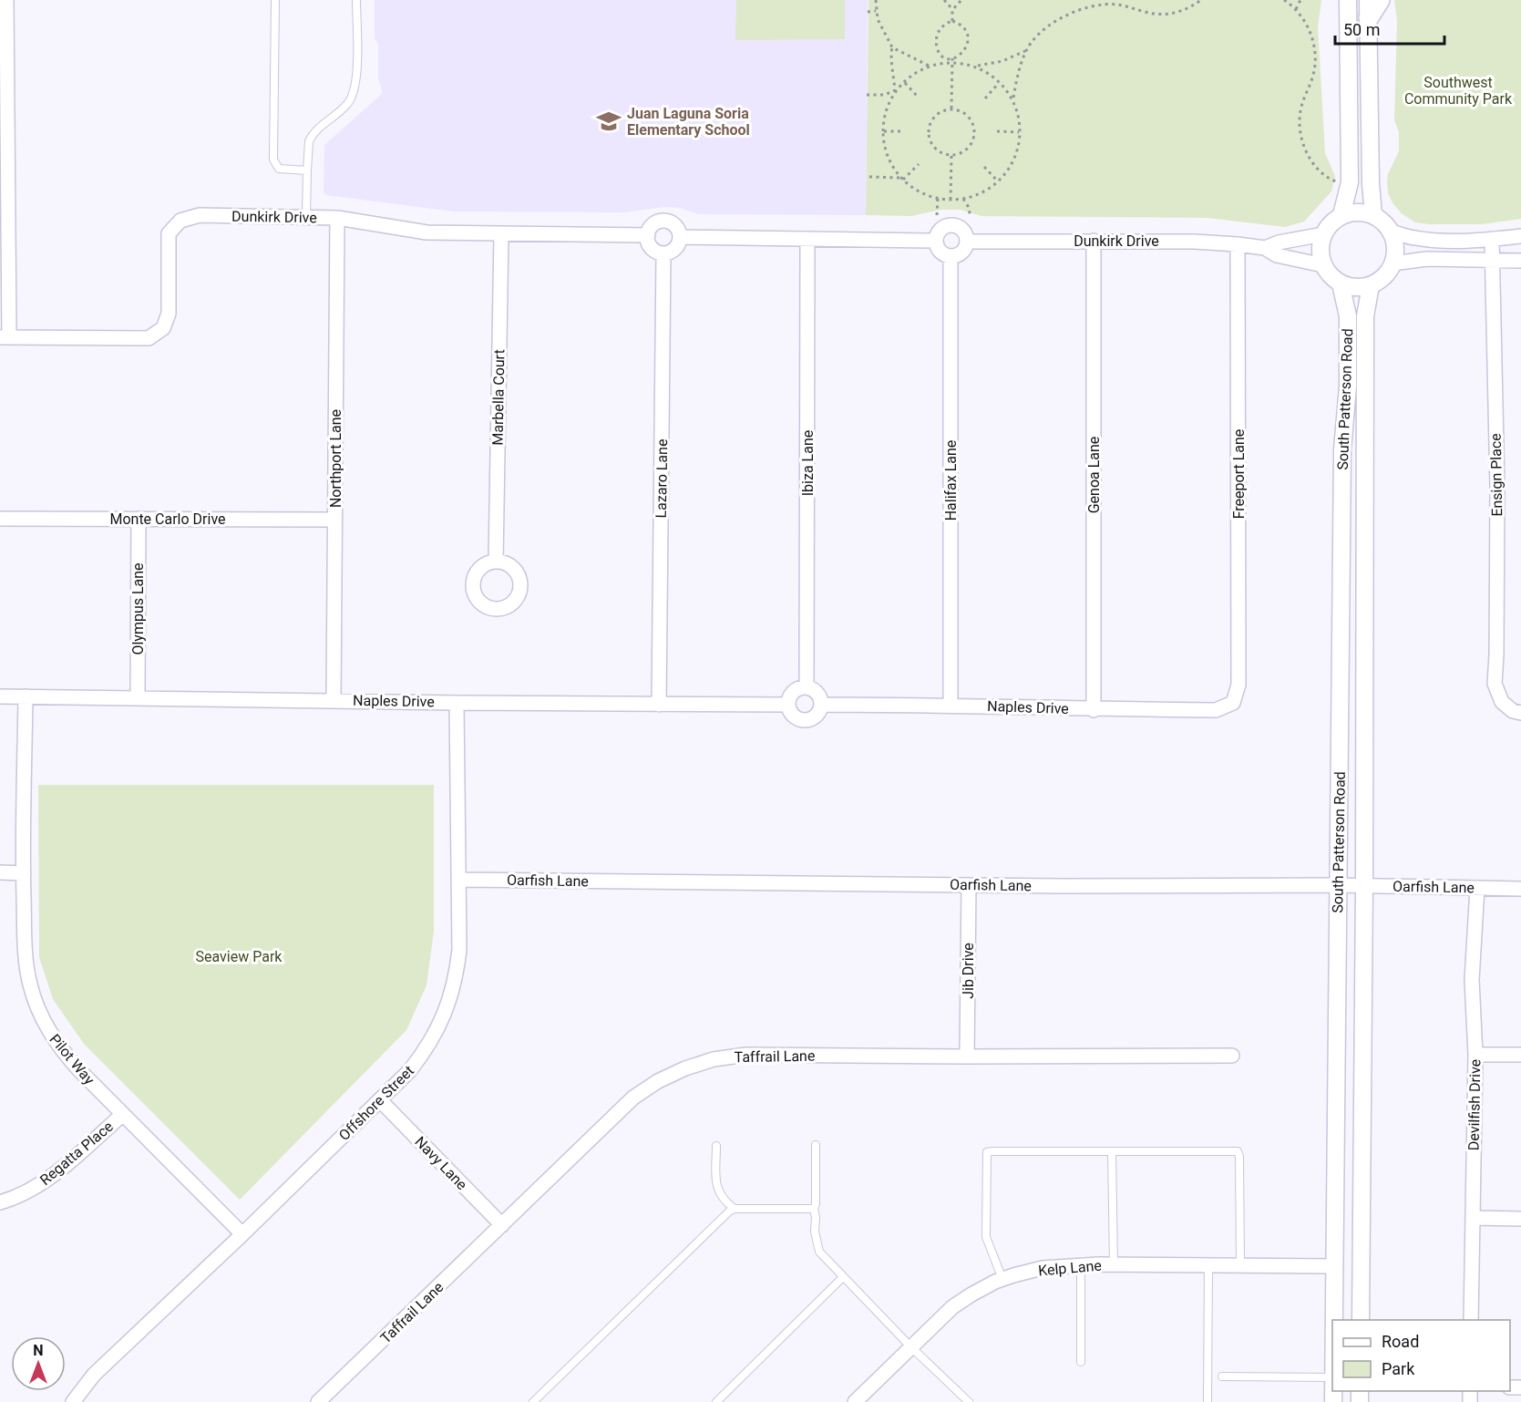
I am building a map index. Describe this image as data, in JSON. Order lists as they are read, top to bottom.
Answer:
{
  "streets": {
    "street": [
      "Dunkirk Drive",
      "Marbella Court",
      "South Patterson Road",
      "Northport Lane",
      "Ibiza Lane",
      "Freeport Lane",
      "Genoa Lane",
      "Ensign Place",
      "Lazaro Lane",
      "Halifax Lane",
      "Monte Carlo Drive",
      "Olympus Lane",
      "Naples Drive",
      "Oarfish Lane",
      "Jib Drive",
      "Taffrail Lane",
      "Pilot Way",
      "Offshore Street",
      "Devilfish Drive",
      "Regatta Place",
      "Navy Lane",
      "Kelp Lane"
    ]
  },
  "crossings": [
    ["Dunkirk Drive", "Marbella Court"],
    ["Dunkirk Drive", "South Patterson Road"],
    ["Dunkirk Drive", "Northport Lane"],
    ["Dunkirk Drive", "Freeport Lane"],
    ["Dunkirk Drive", "Genoa Lane"],
    ["Dunkirk Drive", "Lazaro Lane"],
    ["Dunkirk Drive", "Halifax Lane"],
    ["South Patterson Road", "Oarfish Lane"],
    ["South Patterson Road", "Kelp Lane"],
    ["Northport Lane", "Monte Carlo Drive"],
    ["Northport Lane", "Naples Drive"],
    ["Ibiza Lane", "Naples Drive"],
    ["Freeport Lane", "Naples Drive"],
    ["Genoa Lane", "Naples Drive"],
    ["Lazaro Lane", "Naples Drive"],
    ["Halifax Lane", "Naples Drive"],
    ["Monte Carlo Drive", "Olympus Lane"],
    ["Olympus Lane", "Naples Drive"],
    ["Naples Drive", "Pilot Way"],
    ["Naples Drive", "Offshore Street"],
    ["Oarfish Lane", "Jib Drive"],
    ["Oarfish Lane", "Offshore Street"],
    ["Oarfish Lane", "Devilfish Drive"],
    ["Jib Drive", "Taffrail Lane"],
    ["Taffrail Lane", "Navy Lane"],
    ["Pilot Way", "Offshore Street"],
    ["Pilot Way", "Regatta Place"],
    ["Offshore Street", "Navy Lane"]
  ],
  "parks": ["Southwest Community Park", "Seaview Park"],
  "places": {
    "school or university": ["Juan Laguna Soria Elementary School"]
  },
  "legend": ["Road", "Park"],
  "scale_bar": "50 m",
  "north": "top"
}
